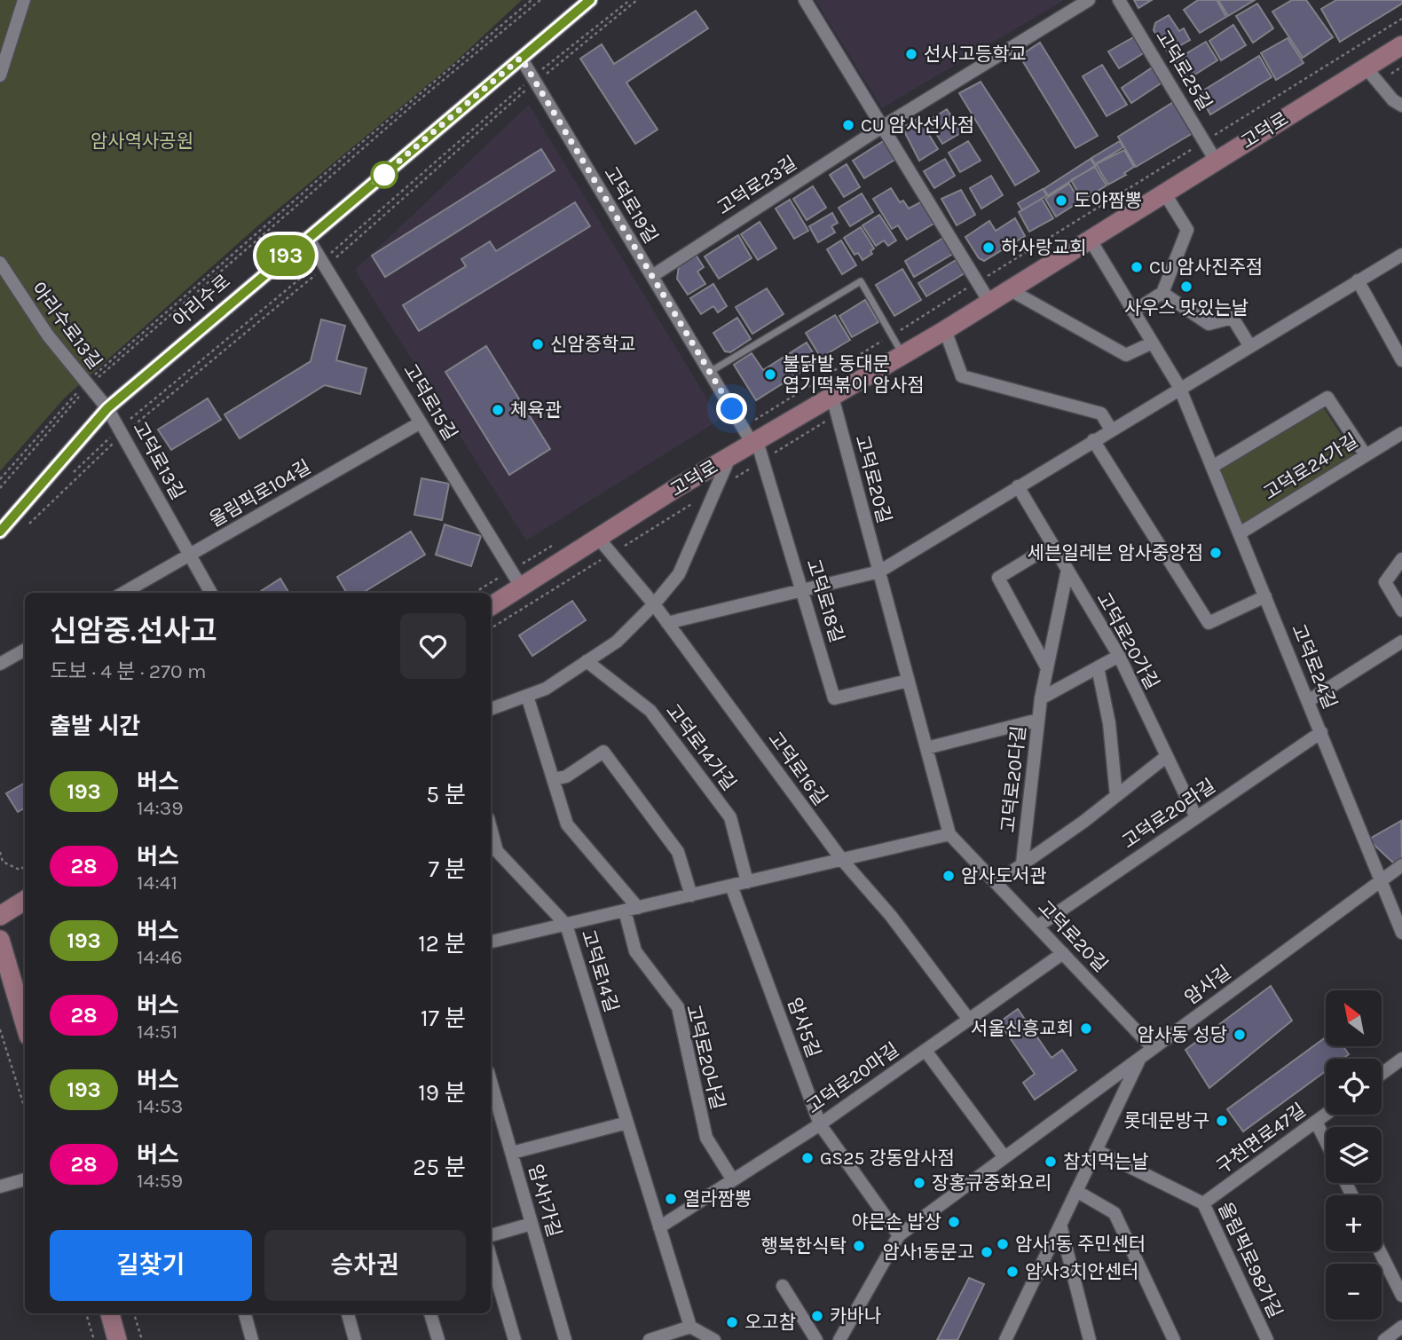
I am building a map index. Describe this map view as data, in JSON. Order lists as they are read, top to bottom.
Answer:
{
  "streets": {
    "main road": ["고덕로"],
    "street": [
      "고덕로25길",
      "고덕로23길",
      "고덕로19길",
      "아리수로",
      "아리수로13길",
      "고덕로15길",
      "고덕로13길",
      "고덕로24가길",
      "고덕로20길",
      "올림픽로104길",
      "고덕로18길",
      "고덕로20가길",
      "고덕로24길",
      "고덕로14가길",
      "고덕로16길",
      "고덕로20다길",
      "고덕로20라길",
      "고덕로14길",
      "암사길",
      "암사5길",
      "고덕로20나길",
      "고덕로20마길",
      "구천면로47길",
      "암사1가길",
      "올림픽로98가길"
    ]
  },
  "crossings": [
    ["고덕로25길", "고덕로"],
    ["고덕로", "고덕로19길"],
    ["고덕로", "고덕로15길"],
    ["고덕로", "고덕로20길"],
    ["고덕로", "고덕로18길"],
    ["고덕로", "고덕로24길"],
    ["고덕로", "고덕로16길"],
    ["고덕로23길", "고덕로19길"],
    ["고덕로19길", "아리수로"],
    ["고덕로19길", "고덕로18길"],
    ["아리수로", "아리수로13길"],
    ["아리수로", "고덕로15길"],
    ["아리수로", "고덕로13길"],
    ["아리수로13길", "고덕로13길"],
    ["고덕로15길", "올림픽로104길"],
    ["고덕로13길", "올림픽로104길"],
    ["고덕로24가길", "고덕로24길"],
    ["고덕로20길", "고덕로18길"],
    ["고덕로20길", "고덕로20다길"],
    ["고덕로20길", "고덕로20라길"],
    ["고덕로20길", "암사길"],
    ["고덕로20길", "고덕로20마길"],
    ["고덕로20가길", "고덕로20다길"],
    ["고덕로20가길", "고덕로20라길"],
    ["고덕로24길", "고덕로20라길"],
    ["고덕로24길", "암사길"],
    ["고덕로16길", "고덕로20마길"],
    ["고덕로14길", "고덕로20마길"],
    ["암사길", "암사5길"],
    ["암사5길", "고덕로20마길"],
    ["고덕로20나길", "고덕로20마길"],
    ["구천면로47길", "올림픽로98가길"]
  ],
  "parks": ["암사역사공원"],
  "places": [
    "선사고등학교",
    "CU 암사선사점",
    "도야짬뽕",
    "하사랑교회",
    "CU 암사진주점",
    "사우스 맛있는날",
    "신암중학교",
    "불닭발 동대문 엽기떡볶이 암사점",
    "체육관",
    "세븐일레븐 암사중앙점",
    "암사도서관",
    "서울신흥교회",
    "암사동 성당",
    "롯데문방구",
    "GS25 강동암사점",
    "참치먹는날",
    "장홍규중화요리",
    "열라짬뽕",
    "야믄손 밥상",
    "암사1동 주민센터",
    "행복한식탁",
    "암사1동문고",
    "암사3치안센터",
    "카바나",
    "오고참"
  ],
  "lines": ["bus line 193"],
  "north": "top left",
  "page": {
    "on_map": "193",
    "heading": [
      ["신암중.선사고", "도보 · 4 분 · 270 m"],
      "출발 시간"
    ],
    "list": [
      {
        "mark": "193",
        "name": "버스",
        "note": "14:39",
        "value": "5 분"
      },
      {
        "mark": "28",
        "name": "버스",
        "note": "14:41",
        "value": "7 분"
      },
      {
        "mark": "193",
        "name": "버스",
        "note": "14:46",
        "value": "12 분"
      },
      {
        "mark": "28",
        "name": "버스",
        "note": "14:51",
        "value": "17 분"
      },
      {
        "mark": "193",
        "name": "버스",
        "note": "14:53",
        "value": "19 분"
      },
      {
        "mark": "28",
        "name": "버스",
        "note": "14:59",
        "value": "25 분"
      }
    ],
    "map_buttons": ["+", "−"],
    "buttons": ["길찾기", "승차권"]
  }
}
